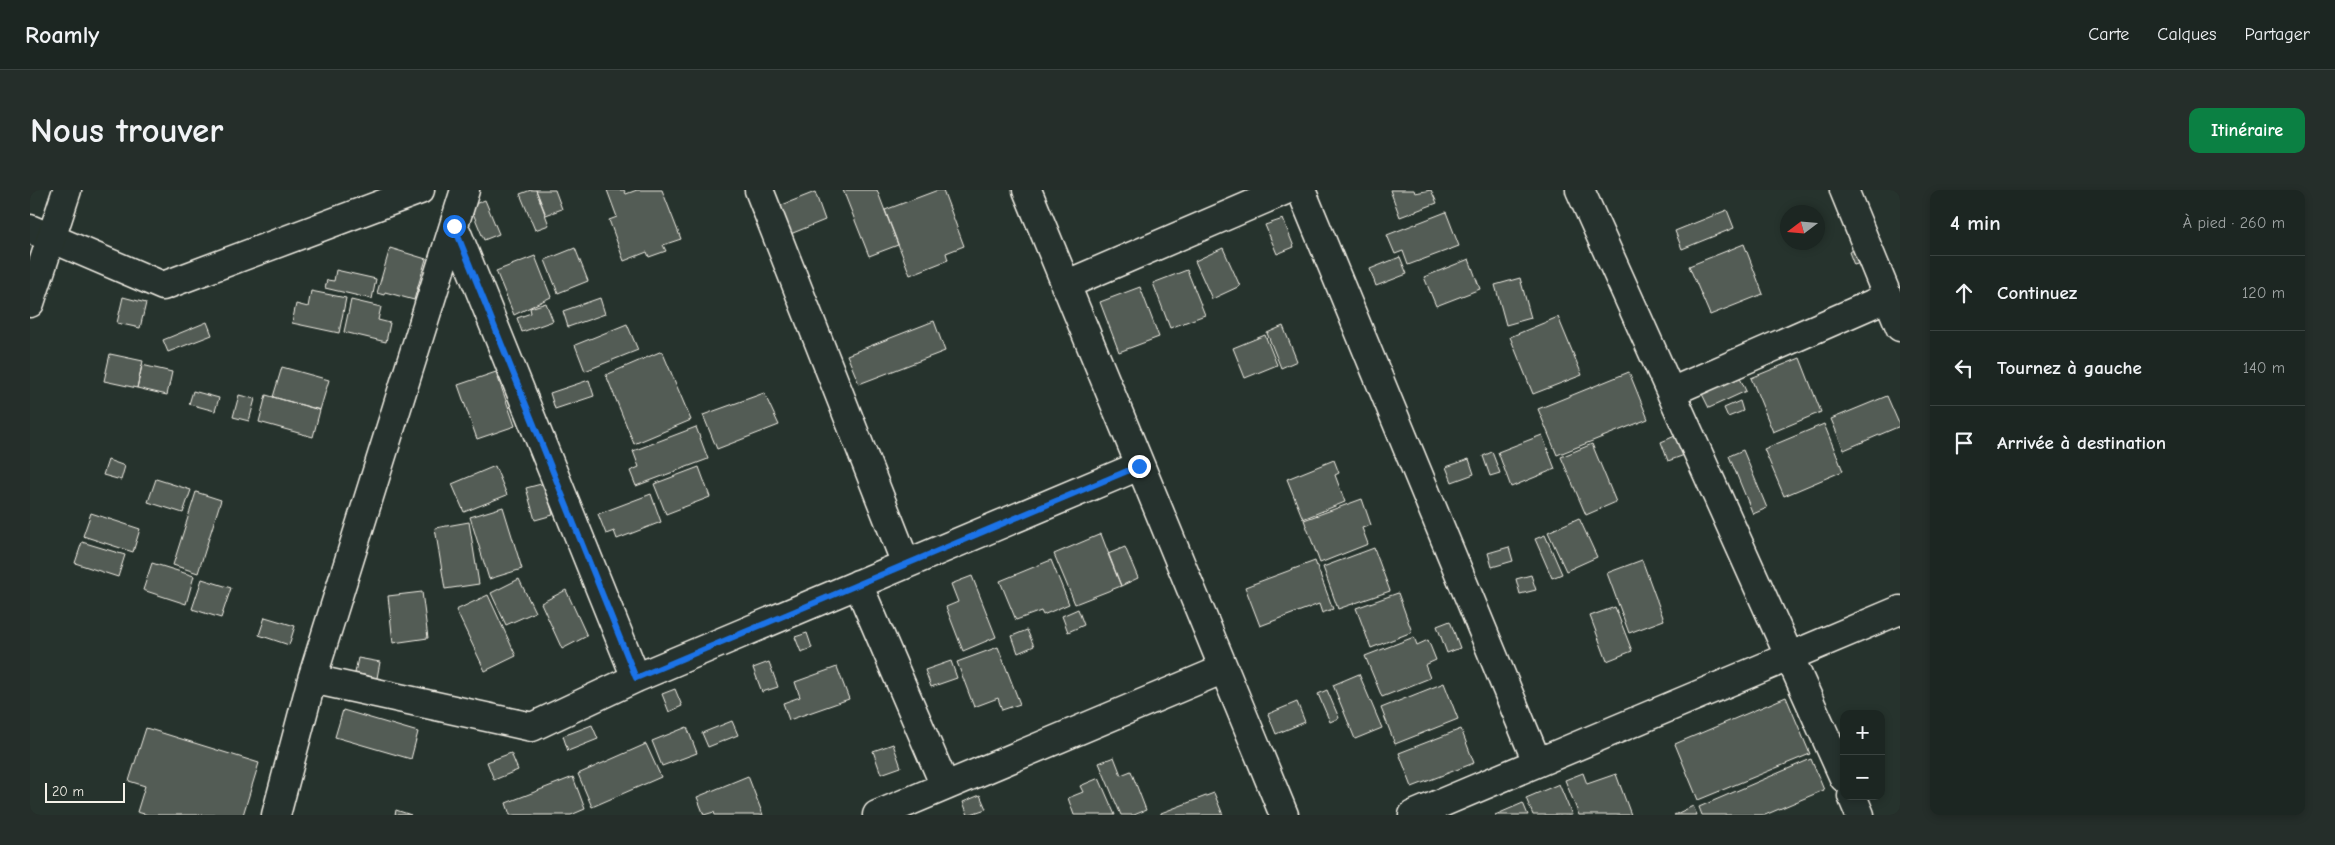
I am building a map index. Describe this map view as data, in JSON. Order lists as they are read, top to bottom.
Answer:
{
  "scale_bar": "20 m",
  "north": "left",
  "page": {
    "header": "Roamly",
    "nav": ["Carte", "Calques", "Partager"],
    "buttons": "Itinéraire",
    "title": "Nous trouver",
    "heading": ["4 min", "À pied · 260 m"],
    "list": [
      ["Continuez", "120 m"],
      ["Tournez à gauche", "140 m"],
      "Arrivée à destination"
    ],
    "map_buttons": ["+", "−"],
    "scale": "20 m"
  }
}
